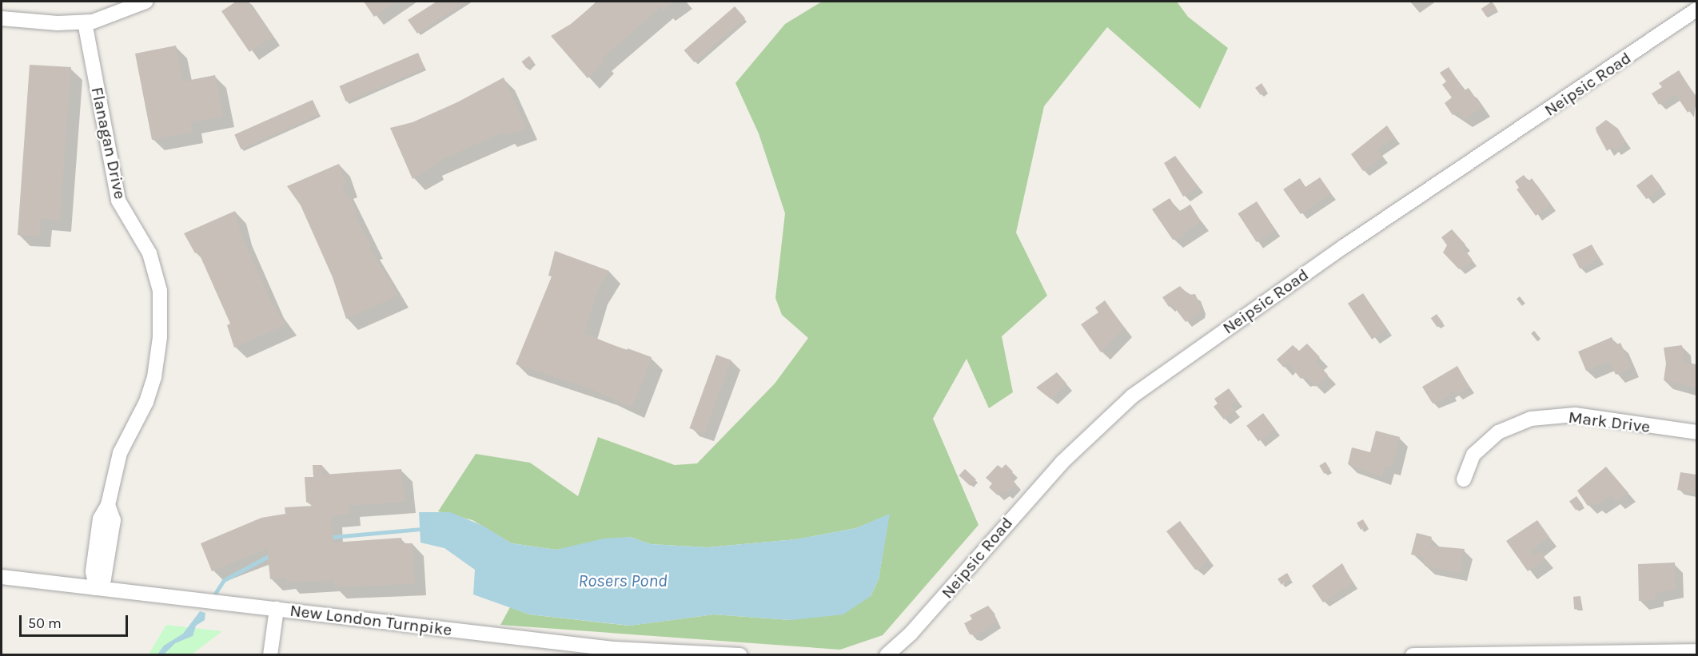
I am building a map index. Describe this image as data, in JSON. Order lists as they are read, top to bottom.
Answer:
{
  "streets": {
    "street": [
      "Neipsic Road",
      "Flanagan Drive",
      "Mark Drive",
      "New London Turnpike"
    ]
  },
  "crossings": [
    ["Flanagan Drive", "New London Turnpike"]
  ],
  "water": ["Rosers Pond"],
  "scale_bar": "50 m"
}
